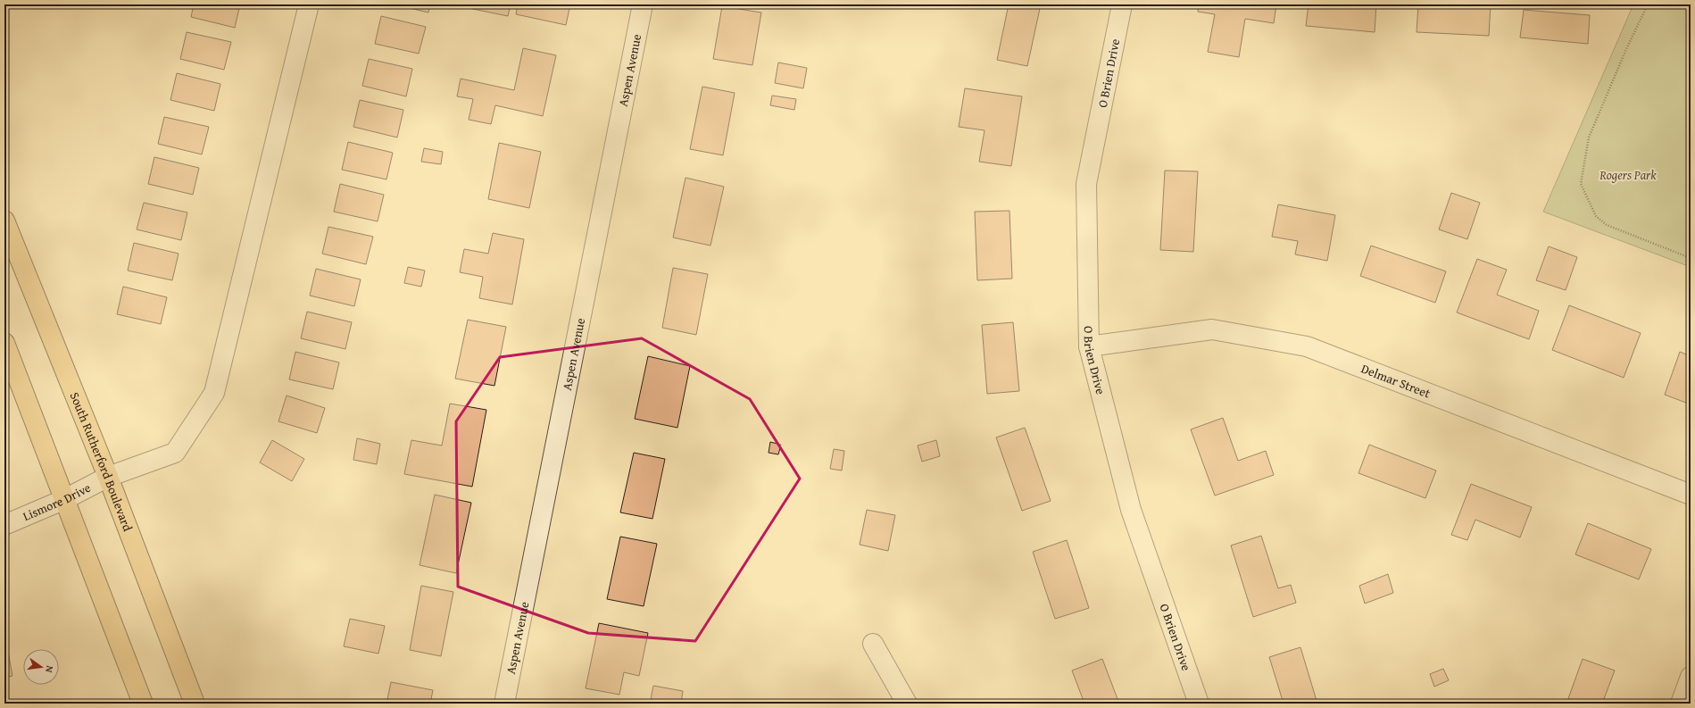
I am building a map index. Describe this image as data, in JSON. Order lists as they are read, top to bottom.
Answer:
{
  "streets": {
    "highway": ["South Rutherford Boulevard"],
    "street": [
      "Aspen Avenue",
      "O Brien Drive",
      "Delmar Street",
      "Lismore Drive"
    ]
  },
  "crossings": [
    ["O Brien Drive", "Delmar Street"],
    ["South Rutherford Boulevard", "Lismore Drive"]
  ],
  "parks": ["Rogers Park"],
  "north": "right"
}
